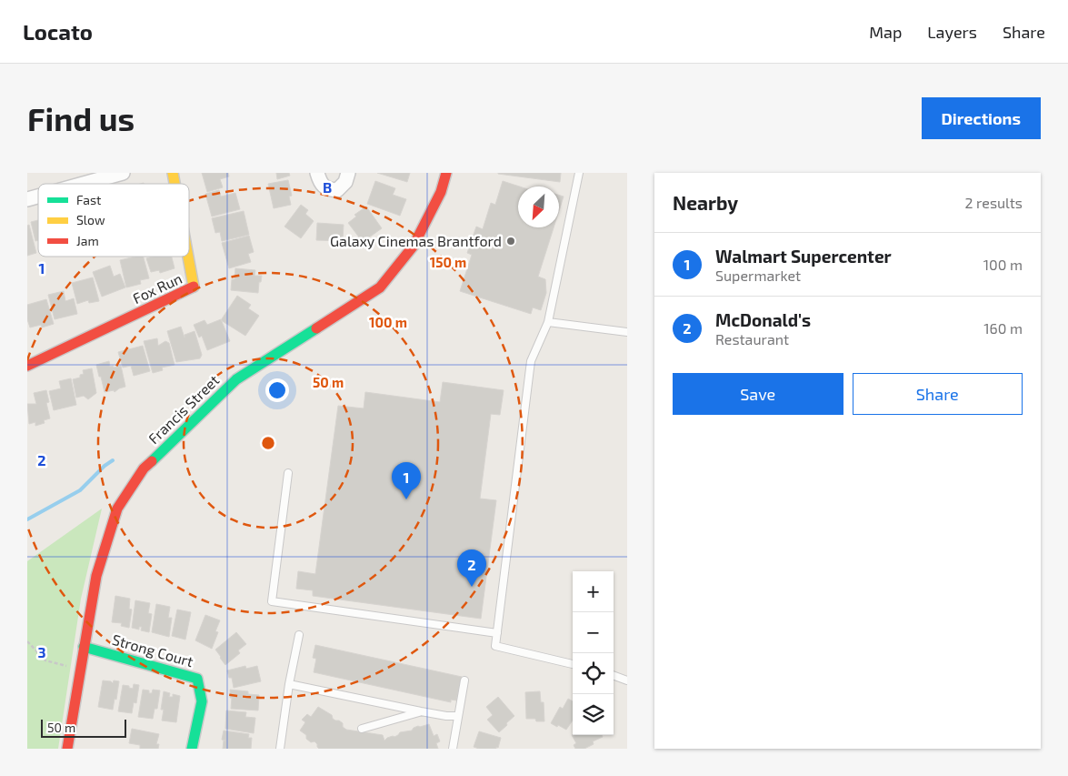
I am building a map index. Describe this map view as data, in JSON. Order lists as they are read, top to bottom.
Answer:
{
  "streets": {
    "street": ["Fox Run", "Francis Street", "Strong Court"]
  },
  "crossings": [
    ["Francis Street", "Strong Court"]
  ],
  "places": ["Galaxy Cinemas Brantford"],
  "legend": ["Fast", "Slow", "Jam"],
  "scale_bar": "50 m",
  "north": "bottom left",
  "page": {
    "header": "Locato",
    "nav": ["Map", "Layers", "Share"],
    "buttons": [
      "Directions",
      ["Save", "Share"]
    ],
    "title": "Find us",
    "heading": ["Nearby", "2 results"],
    "list": [
      {
        "mark": "1",
        "name": "Walmart Supercenter",
        "note": "Supermarket",
        "value": "100 m"
      },
      {
        "mark": "2",
        "name": "McDonald's",
        "note": "Restaurant",
        "value": "160 m"
      }
    ],
    "pins": ["1", "2"],
    "map_buttons": ["+", "−"],
    "scale": "50 m"
  },
  "grid": {
    "columns": ["B"],
    "rows": ["1", "2", "3"]
  },
  "rings": ["150 m", "100 m", "50 m"]
}
